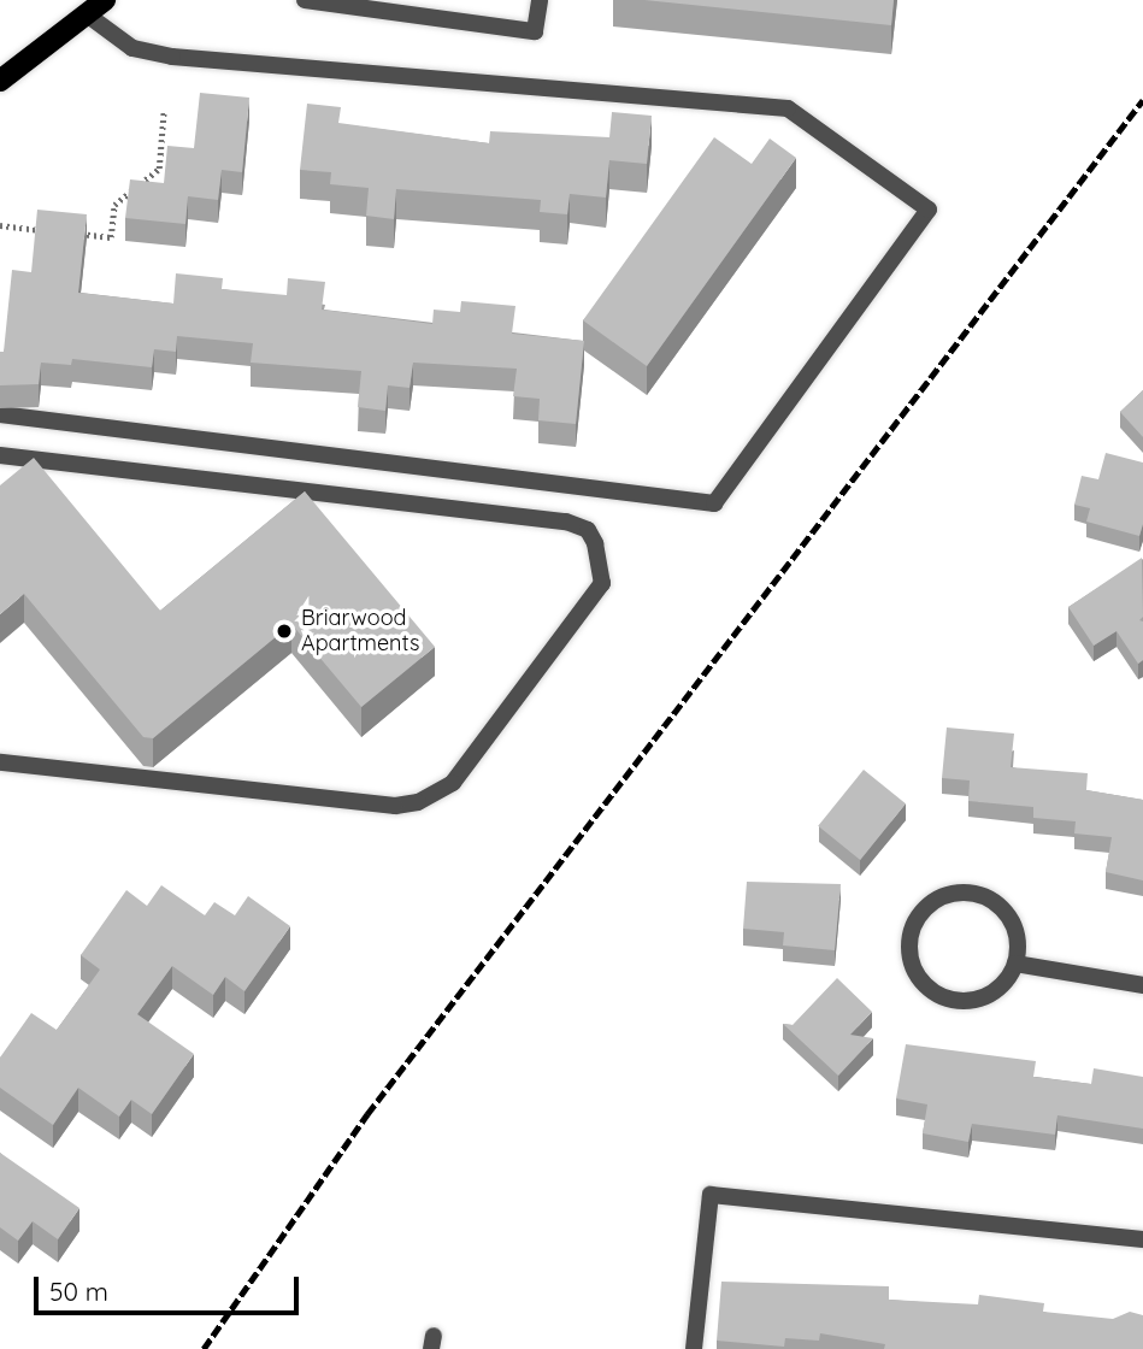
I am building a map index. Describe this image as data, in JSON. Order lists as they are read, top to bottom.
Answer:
{
  "places": ["Briarwood Apartments"],
  "scale_bar": "50 m"
}
